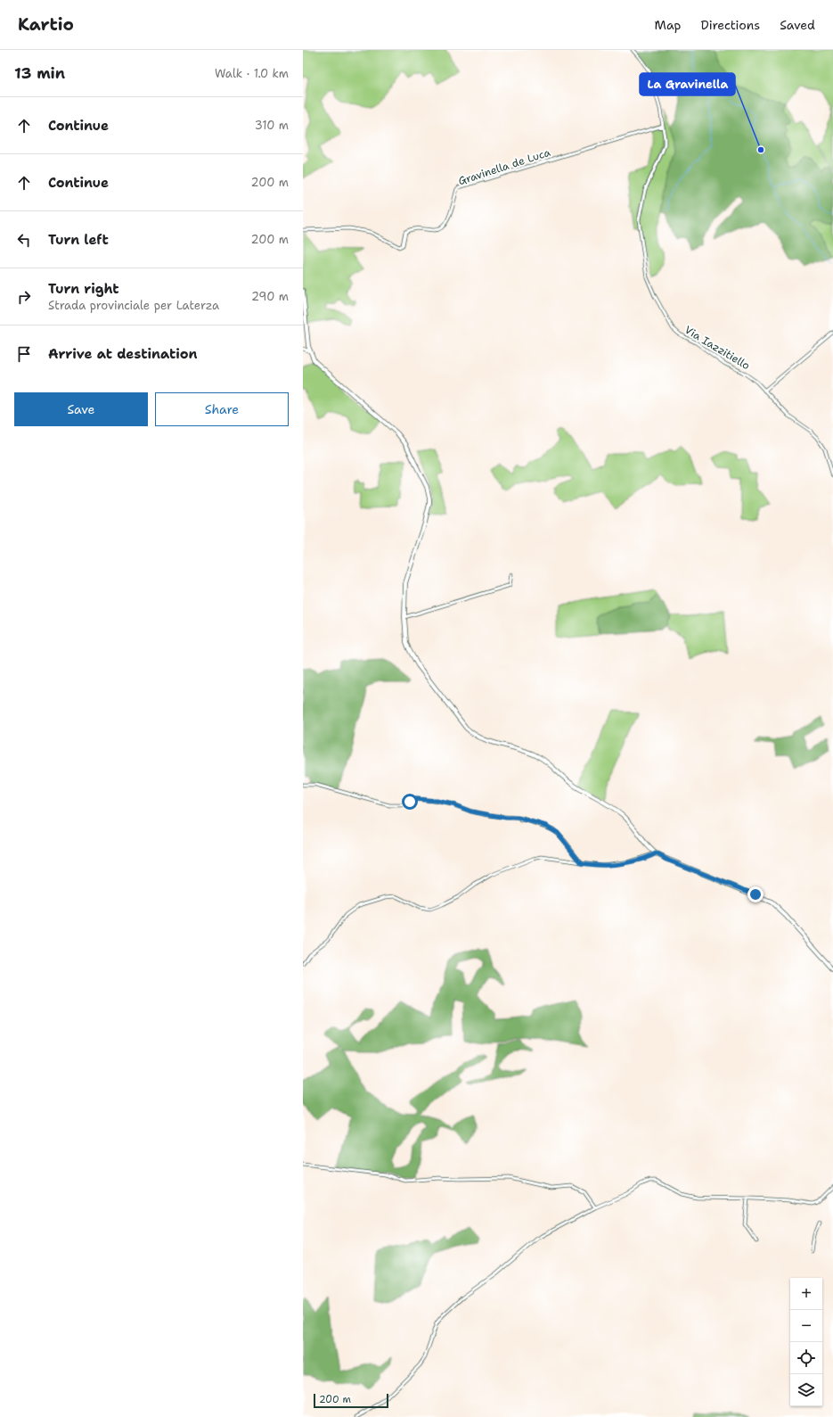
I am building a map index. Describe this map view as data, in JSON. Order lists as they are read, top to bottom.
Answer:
{
  "streets": {
    "street": ["Gravinella de Luca", "Via Iazzitiello"]
  },
  "crossings": [
    ["Gravinella de Luca", "Via Iazzitiello"]
  ],
  "places": ["La Gravinella"],
  "scale_bar": "200 m",
  "page": {
    "header": "Kartio",
    "nav": ["Map", "Directions", "Saved"],
    "heading": ["13 min", "Walk · 1.0 km"],
    "list": [
      ["Continue", "310 m"],
      ["Continue", "200 m"],
      ["Turn left", "200 m"],
      ["Turn right", "Strada provinciale per Laterza", "290 m"],
      "Arrive at destination"
    ],
    "buttons": ["Save", "Share"],
    "map_buttons": ["+", "−"],
    "scale": "200 m"
  }
}
